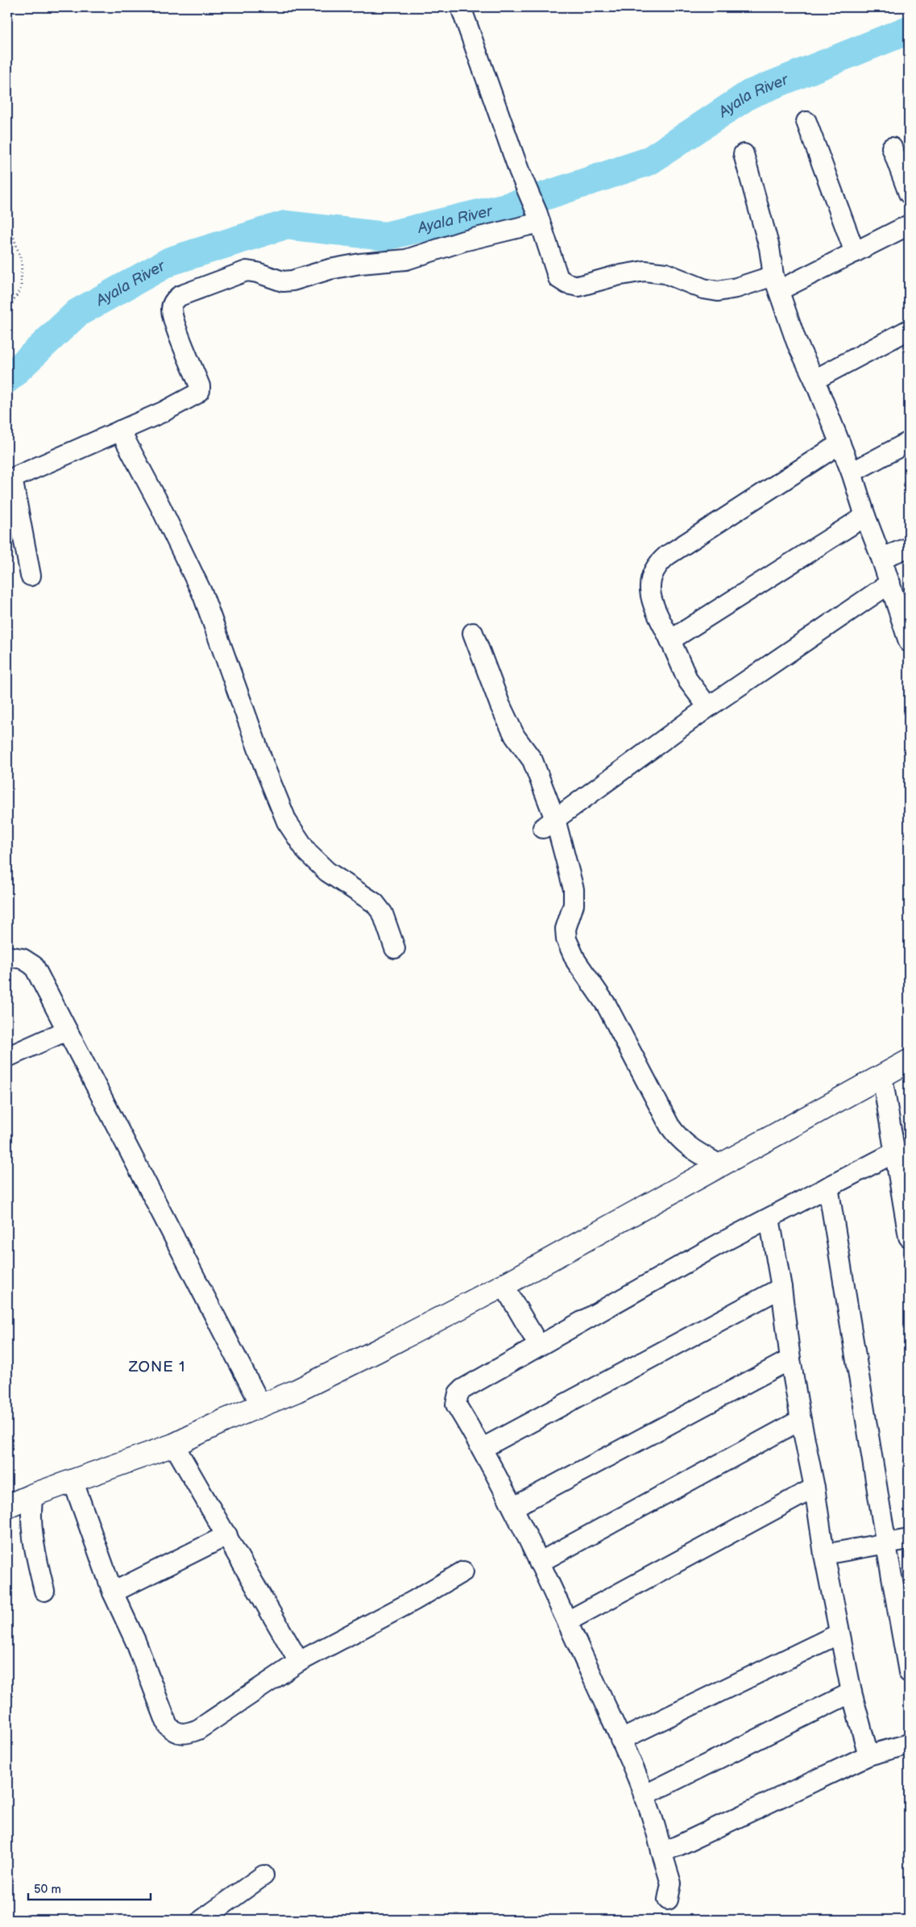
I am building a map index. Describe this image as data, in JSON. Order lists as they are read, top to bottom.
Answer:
{
  "districts": ["ZONE 1"],
  "water": ["Ayala River"],
  "scale_bar": "50 m"
}
